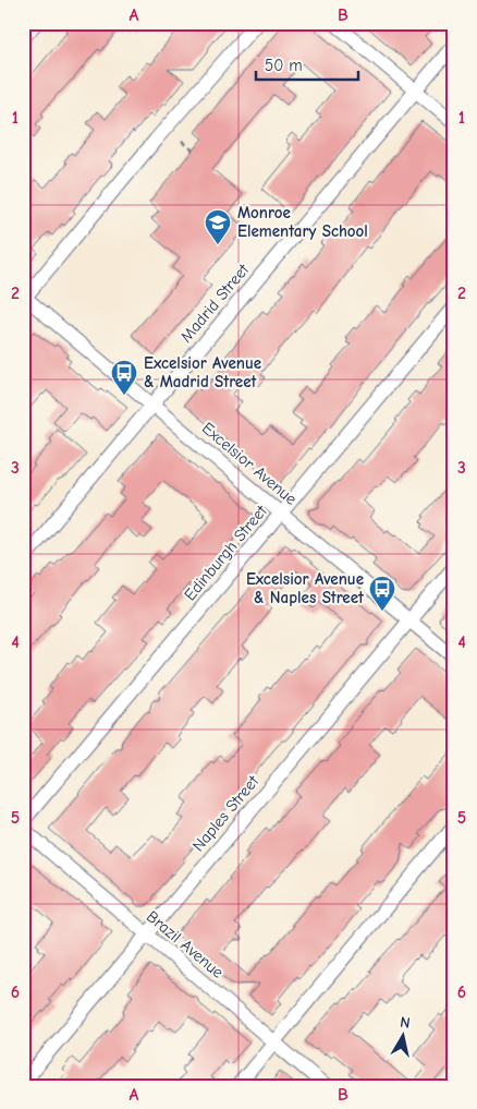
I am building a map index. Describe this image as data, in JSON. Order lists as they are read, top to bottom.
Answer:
{
  "streets": {
    "street": [
      "Madrid Street",
      "Excelsior Avenue",
      "Edinburgh Street",
      "Naples Street",
      "Brazil Avenue"
    ]
  },
  "crossings": [
    ["Madrid Street", "Excelsior Avenue"],
    ["Excelsior Avenue", "Edinburgh Street"],
    ["Excelsior Avenue", "Naples Street"],
    ["Naples Street", "Brazil Avenue"]
  ],
  "places": {
    "school or university": ["Monroe Elementary School"],
    "bus stop": ["Excelsior Avenue & Madrid Street", "Excelsior Avenue & Naples Street"]
  },
  "scale_bar": "50 m",
  "north": "top",
  "grid": {
    "columns": ["A", "B"],
    "rows": [
      "1",
      "2",
      "3",
      "4",
      "5",
      "6"
    ]
  }
}
